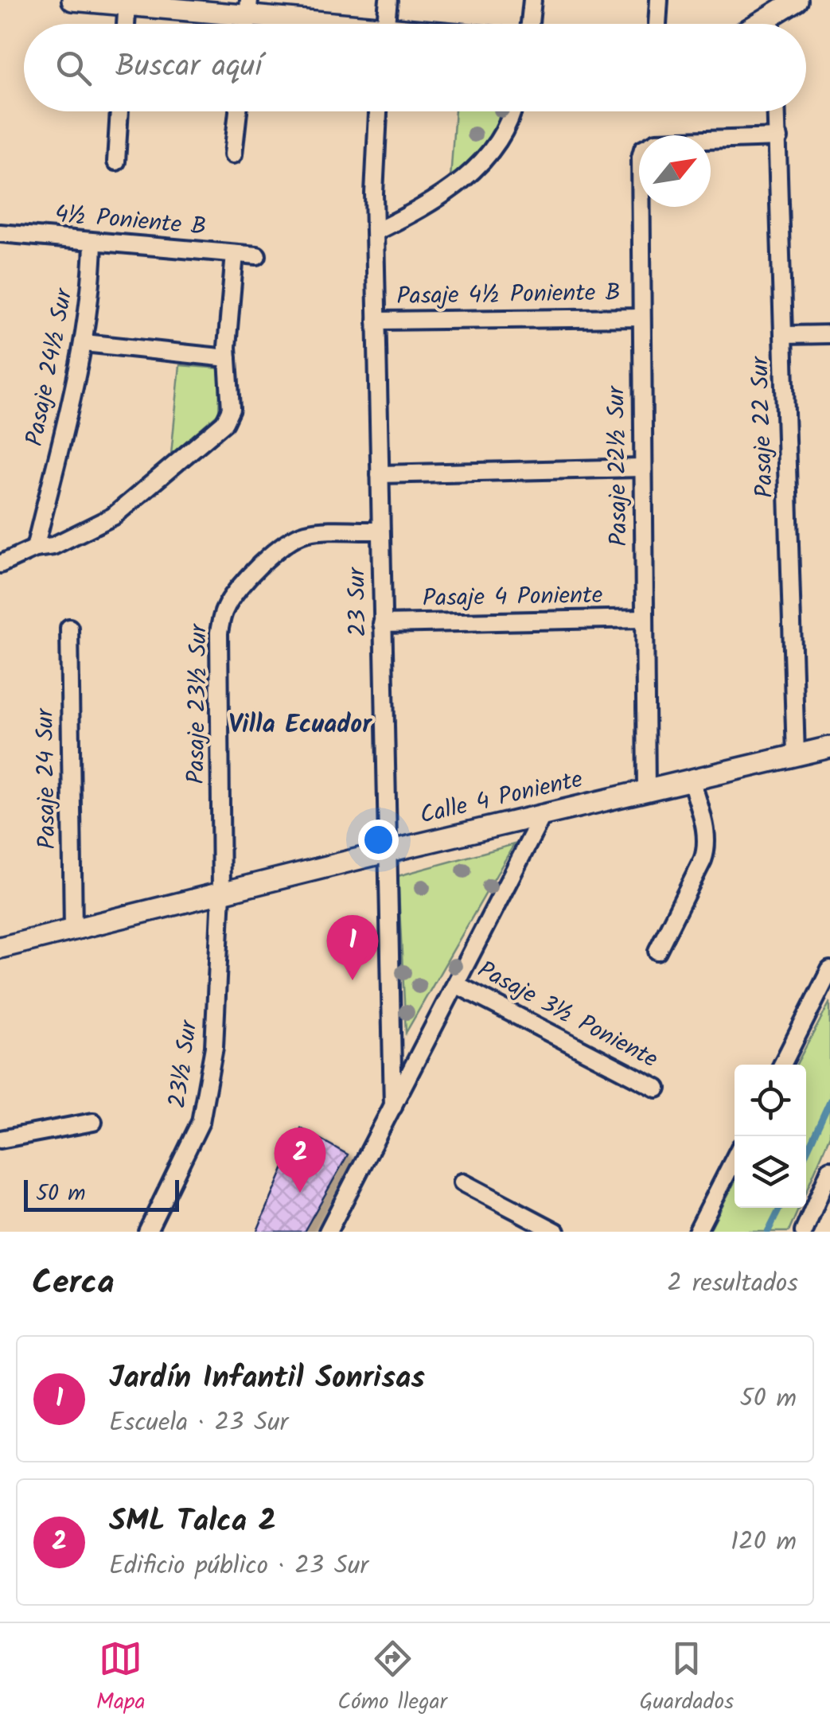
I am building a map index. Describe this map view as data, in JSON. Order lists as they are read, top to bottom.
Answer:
{
  "streets": {
    "street": [
      "4½ Poniente B",
      "Pasaje 4½ Poniente B",
      "Pasaje 24½ Sur",
      "Pasaje 22 Sur",
      "Pasaje 22½ Sur",
      "Pasaje 4 Poniente",
      "23 Sur",
      "Pasaje 23½ Sur",
      "Pasaje 24 Sur",
      "Calle 4 Poniente",
      "Pasaje 3½ Poniente",
      "23½ Sur"
    ]
  },
  "crossings": [
    ["4½ Poniente B", "Pasaje 24½ Sur"],
    ["Pasaje 4½ Poniente B", "Pasaje 22½ Sur"],
    ["Pasaje 4½ Poniente B", "23 Sur"],
    ["Pasaje 22 Sur", "Pasaje 22½ Sur"],
    ["Pasaje 22 Sur", "Calle 4 Poniente"],
    ["Pasaje 22½ Sur", "Pasaje 4 Poniente"],
    ["Pasaje 22½ Sur", "Calle 4 Poniente"],
    ["Pasaje 4 Poniente", "23 Sur"],
    ["23 Sur", "Pasaje 23½ Sur"],
    ["23 Sur", "Calle 4 Poniente"],
    ["23 Sur", "Pasaje 3½ Poniente"],
    ["Pasaje 23½ Sur", "Calle 4 Poniente"],
    ["Pasaje 23½ Sur", "23½ Sur"],
    ["Pasaje 24 Sur", "Calle 4 Poniente"],
    ["Calle 4 Poniente", "23½ Sur"]
  ],
  "districts": ["Villa Ecuador"],
  "scale_bar": "50 m",
  "north": "top right",
  "page": {
    "search": "Buscar aquí",
    "pins": ["1", "2"],
    "scale": "50 m",
    "heading": ["Cerca", "2 resultados"],
    "list": [
      {
        "mark": "1",
        "name": "Jardín Infantil Sonrisas",
        "note": "Escuela · 23 Sur",
        "value": "50 m"
      },
      {
        "mark": "2",
        "name": "SML Talca 2",
        "note": "Edificio público · 23 Sur",
        "value": "120 m"
      }
    ],
    "nav": ["Mapa", "Cómo llegar", "Guardados"]
  }
}
